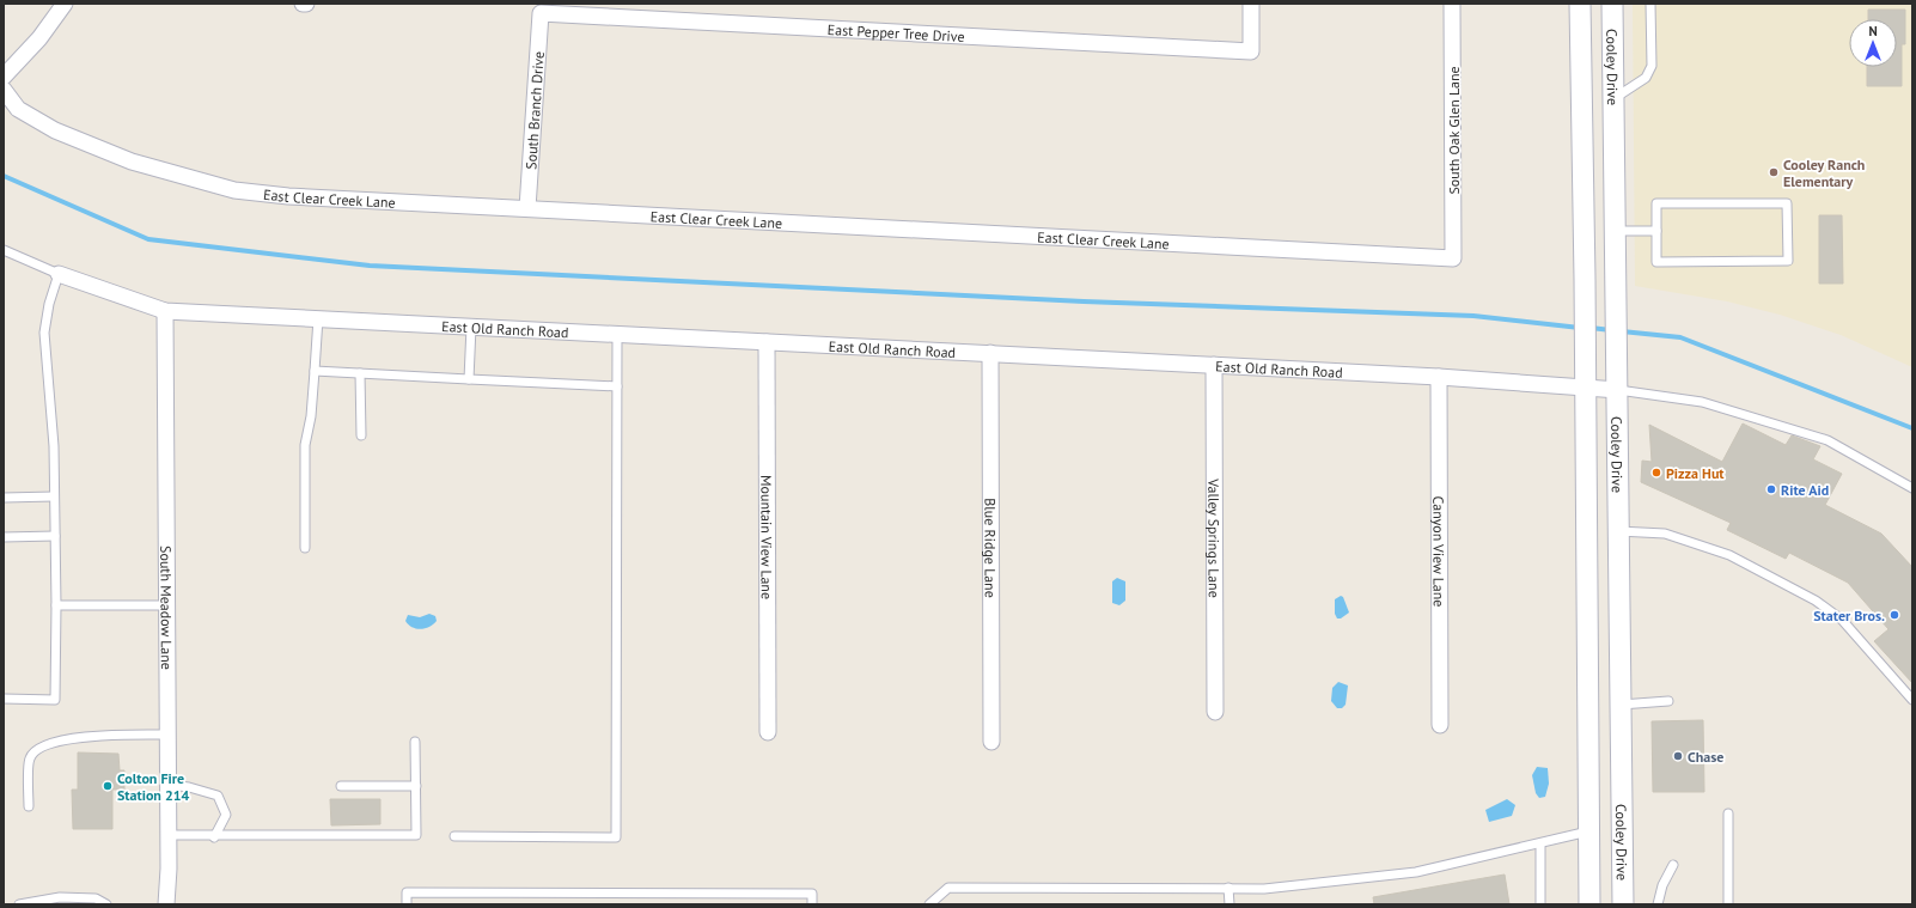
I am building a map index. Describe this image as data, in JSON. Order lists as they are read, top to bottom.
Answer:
{
  "streets": {
    "street": [
      "East Pepper Tree Drive",
      "Cooley Drive",
      "South Branch Drive",
      "South Oak Glen Lane",
      "East Clear Creek Lane",
      "East Old Ranch Road",
      "Mountain View Lane",
      "Valley Springs Lane",
      "Blue Ridge Lane",
      "Canyon View Lane",
      "South Meadow Lane"
    ]
  },
  "crossings": [
    ["East Pepper Tree Drive", "South Branch Drive"],
    ["Cooley Drive", "East Old Ranch Road"],
    ["South Branch Drive", "East Clear Creek Lane"],
    ["South Oak Glen Lane", "East Clear Creek Lane"],
    ["East Old Ranch Road", "Mountain View Lane"],
    ["East Old Ranch Road", "Valley Springs Lane"],
    ["East Old Ranch Road", "Blue Ridge Lane"],
    ["East Old Ranch Road", "Canyon View Lane"],
    ["East Old Ranch Road", "South Meadow Lane"]
  ],
  "places": [
    "Cooley Ranch Elementary",
    "Pizza Hut",
    "Rite Aid",
    "Stater Bros.",
    "Chase",
    "Colton Fire Station 214"
  ],
  "north": "top"
}
